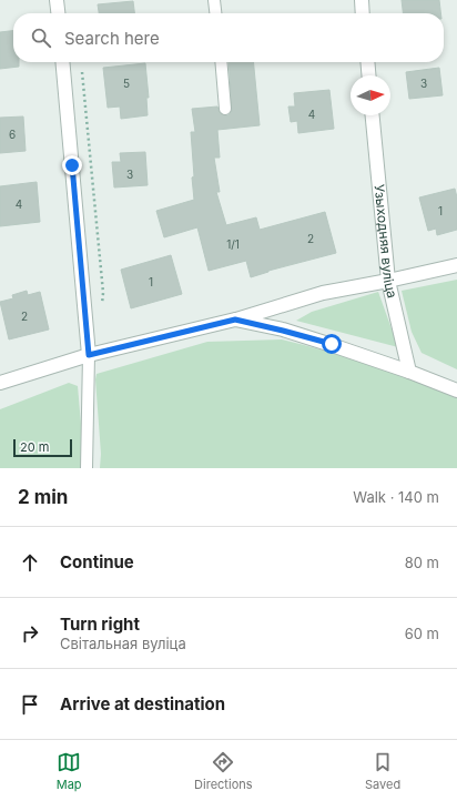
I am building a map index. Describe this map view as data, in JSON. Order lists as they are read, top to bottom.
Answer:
{
  "streets": {
    "street": ["Узыходняя вуліца"]
  },
  "house_numbers": [
    "5",
    "3",
    "4",
    "6",
    "3",
    "4",
    "1",
    "2",
    "1/1",
    "1",
    "2"
  ],
  "scale_bar": "20 m",
  "north": "right",
  "page": {
    "search": "Search here",
    "scale": "20 m",
    "heading": ["2 min", "Walk · 140 m"],
    "list": [
      ["Continue", "80 m"],
      ["Turn right", "Світальная вуліца", "60 m"],
      "Arrive at destination"
    ],
    "nav": ["Map", "Directions", "Saved"]
  }
}
